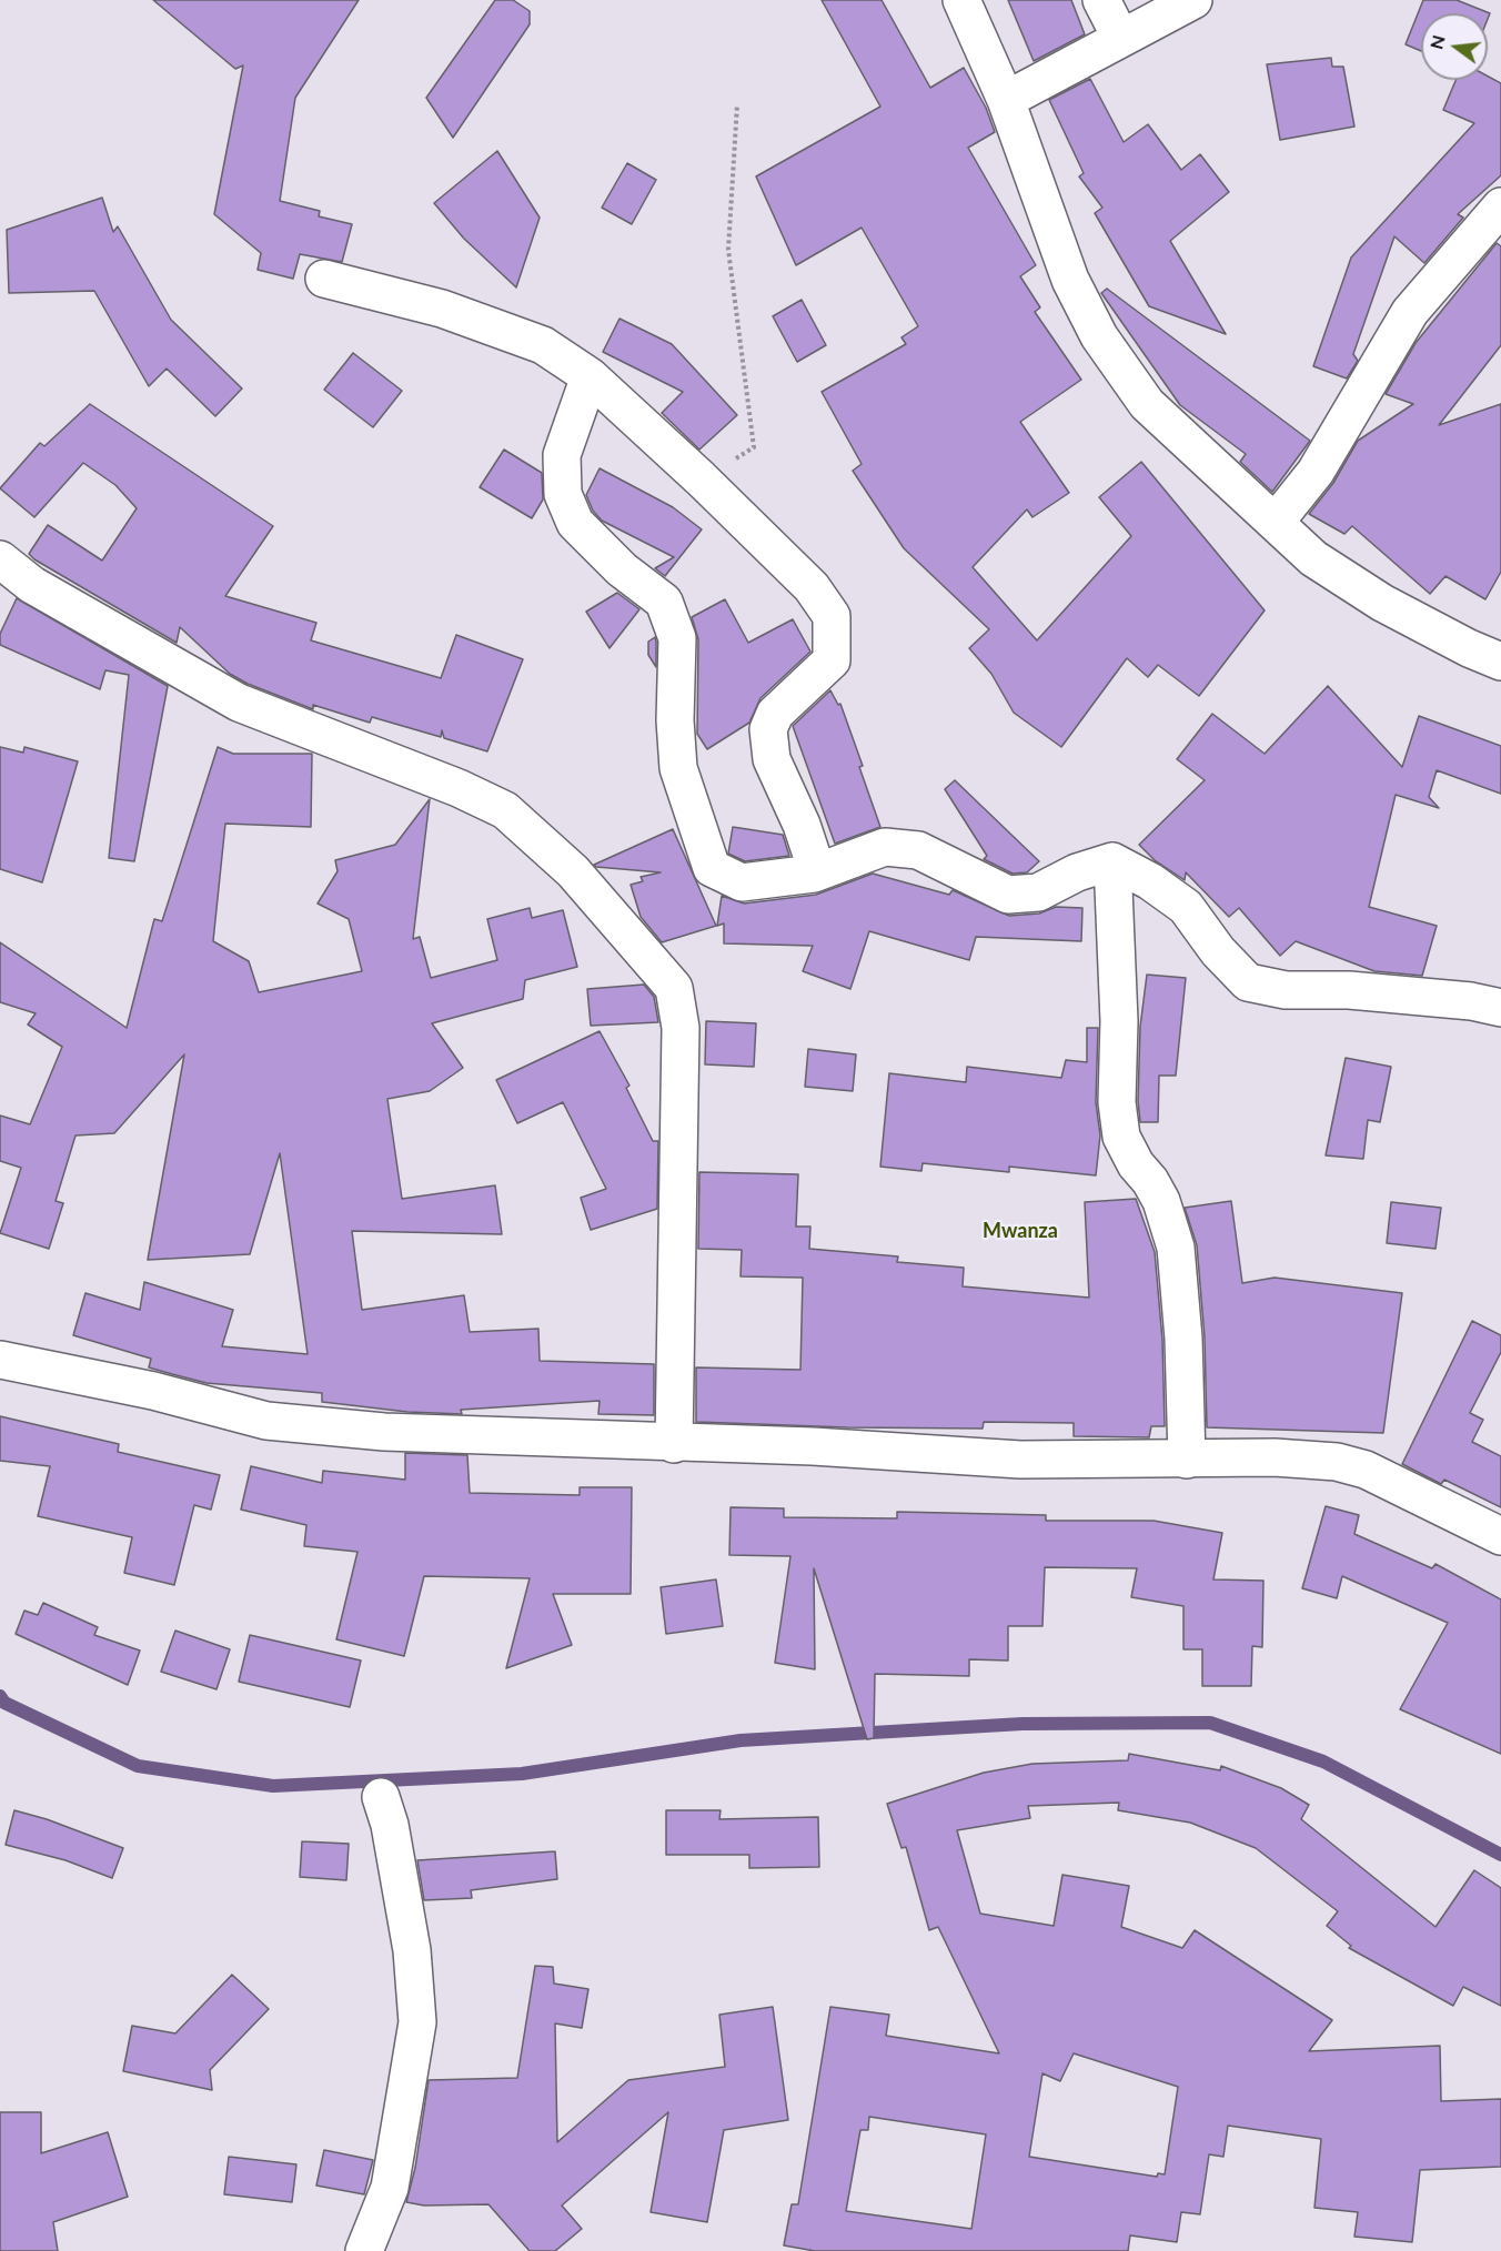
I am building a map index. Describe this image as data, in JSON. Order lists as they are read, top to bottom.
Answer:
{
  "districts": ["Mwanza"],
  "north": "left"
}
